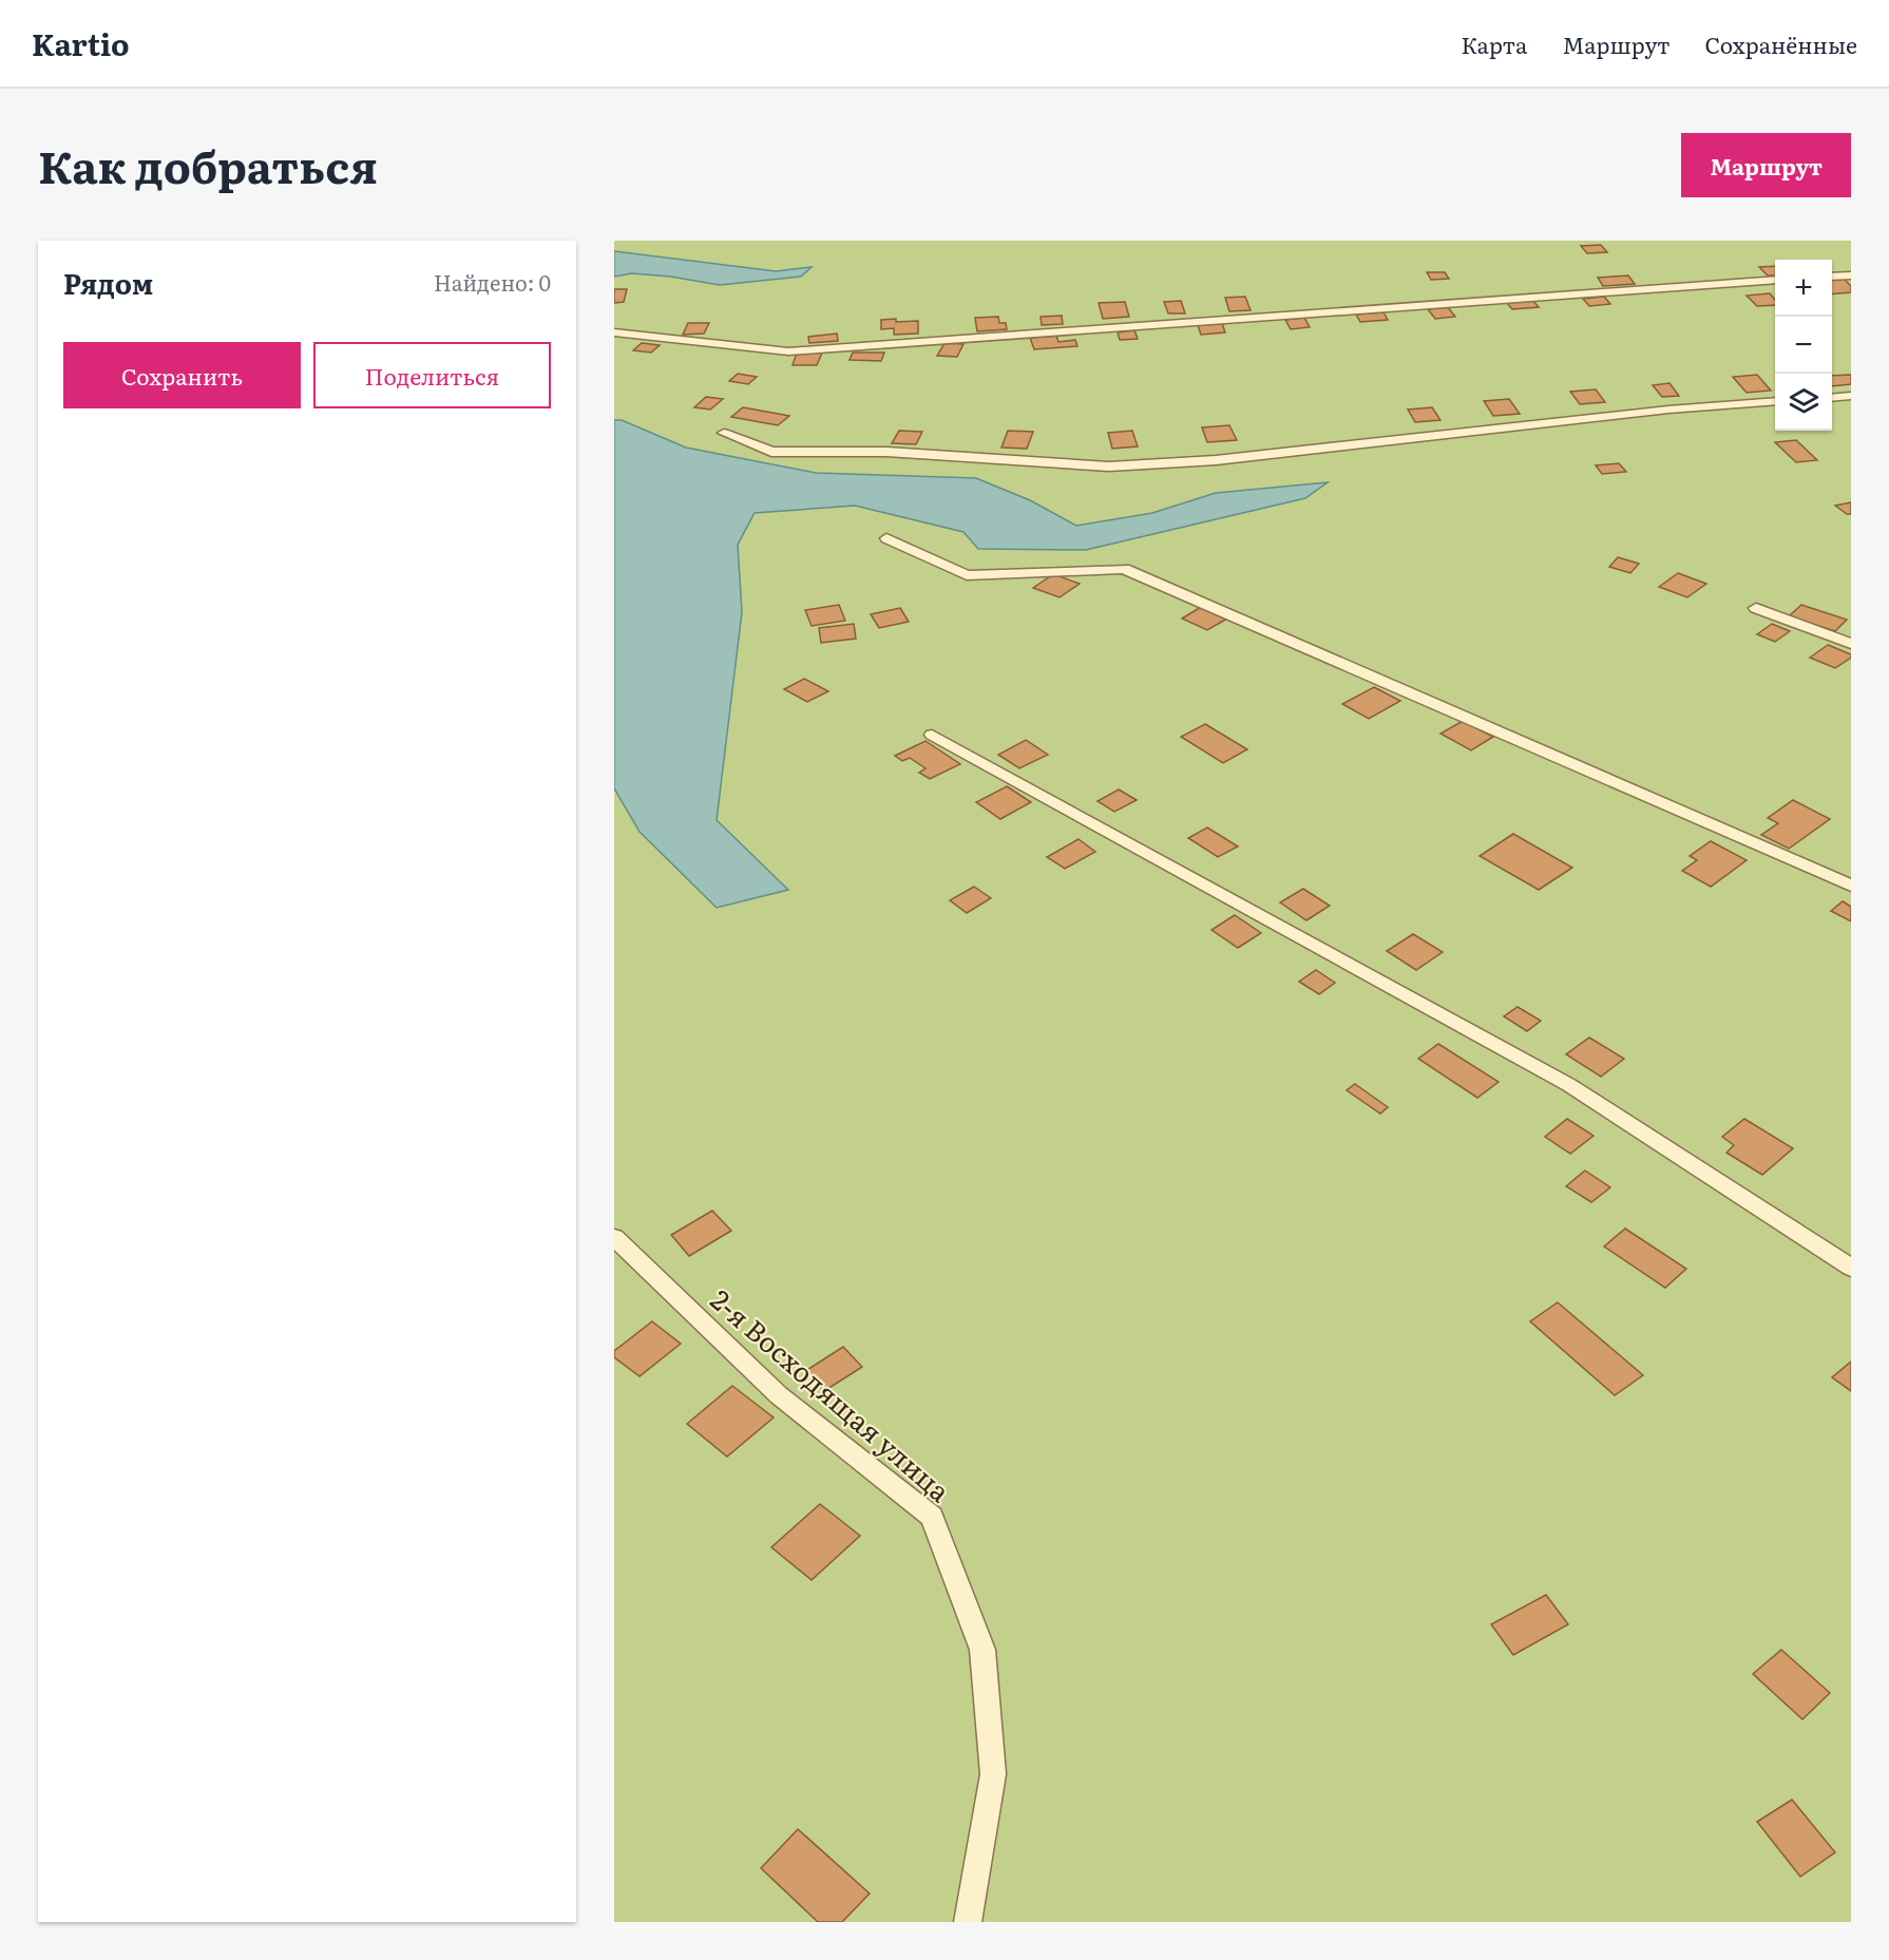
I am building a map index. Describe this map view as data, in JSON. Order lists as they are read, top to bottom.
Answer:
{
  "streets": {
    "lane": ["2-я Восходящая улица"]
  },
  "page": {
    "header": "Kartio",
    "nav": ["Карта", "Маршрут", "Сохранённые"],
    "title": "Как добраться",
    "buttons": [
      "Маршрут",
      ["Сохранить", "Поделиться"]
    ],
    "heading": ["Рядом", "Найдено: 0"],
    "map_buttons": ["+", "−"]
  }
}
